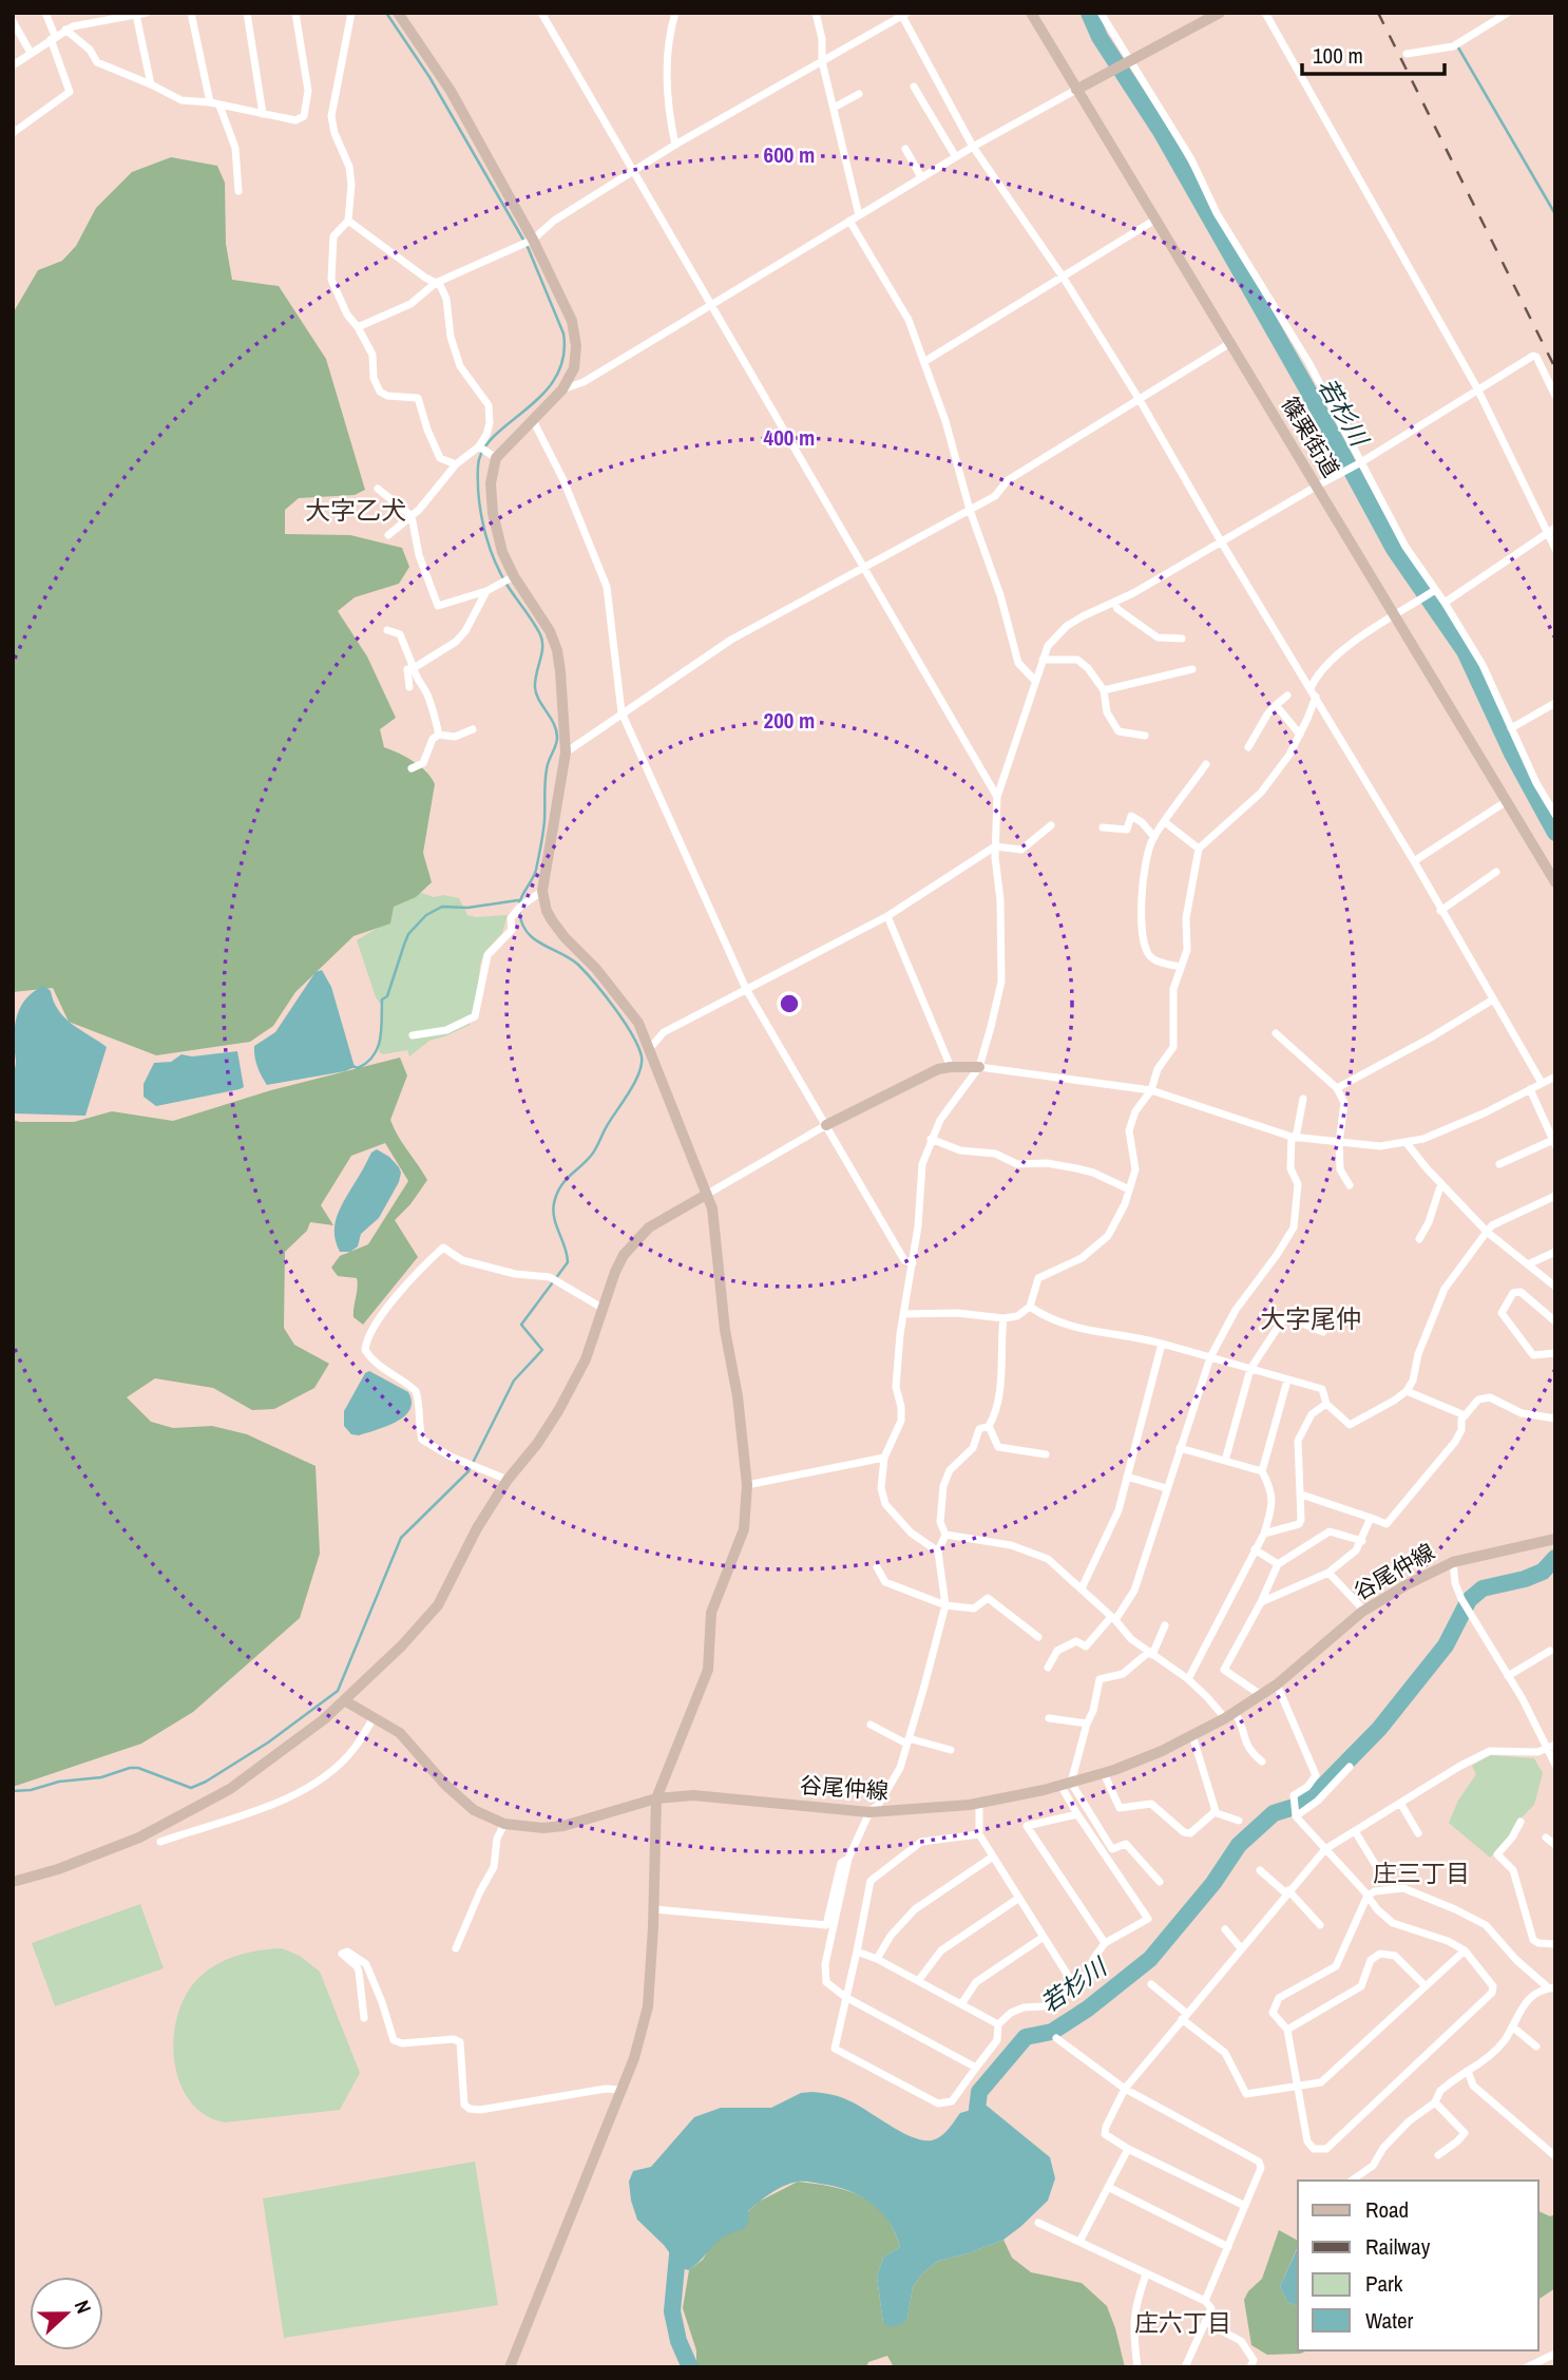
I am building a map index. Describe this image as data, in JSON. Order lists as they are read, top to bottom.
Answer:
{
  "streets": {
    "street": ["篠栗街道", "谷尾仲線"]
  },
  "districts": [
    "大字乙犬",
    "大字尾仲",
    "庄三丁目",
    "庄六丁目"
  ],
  "water": ["若杉川"],
  "legend": [
    "Road",
    "Railway",
    "Park",
    "Water"
  ],
  "scale_bar": "100 m",
  "north": "right",
  "rings": ["600 m", "400 m", "200 m"]
}
